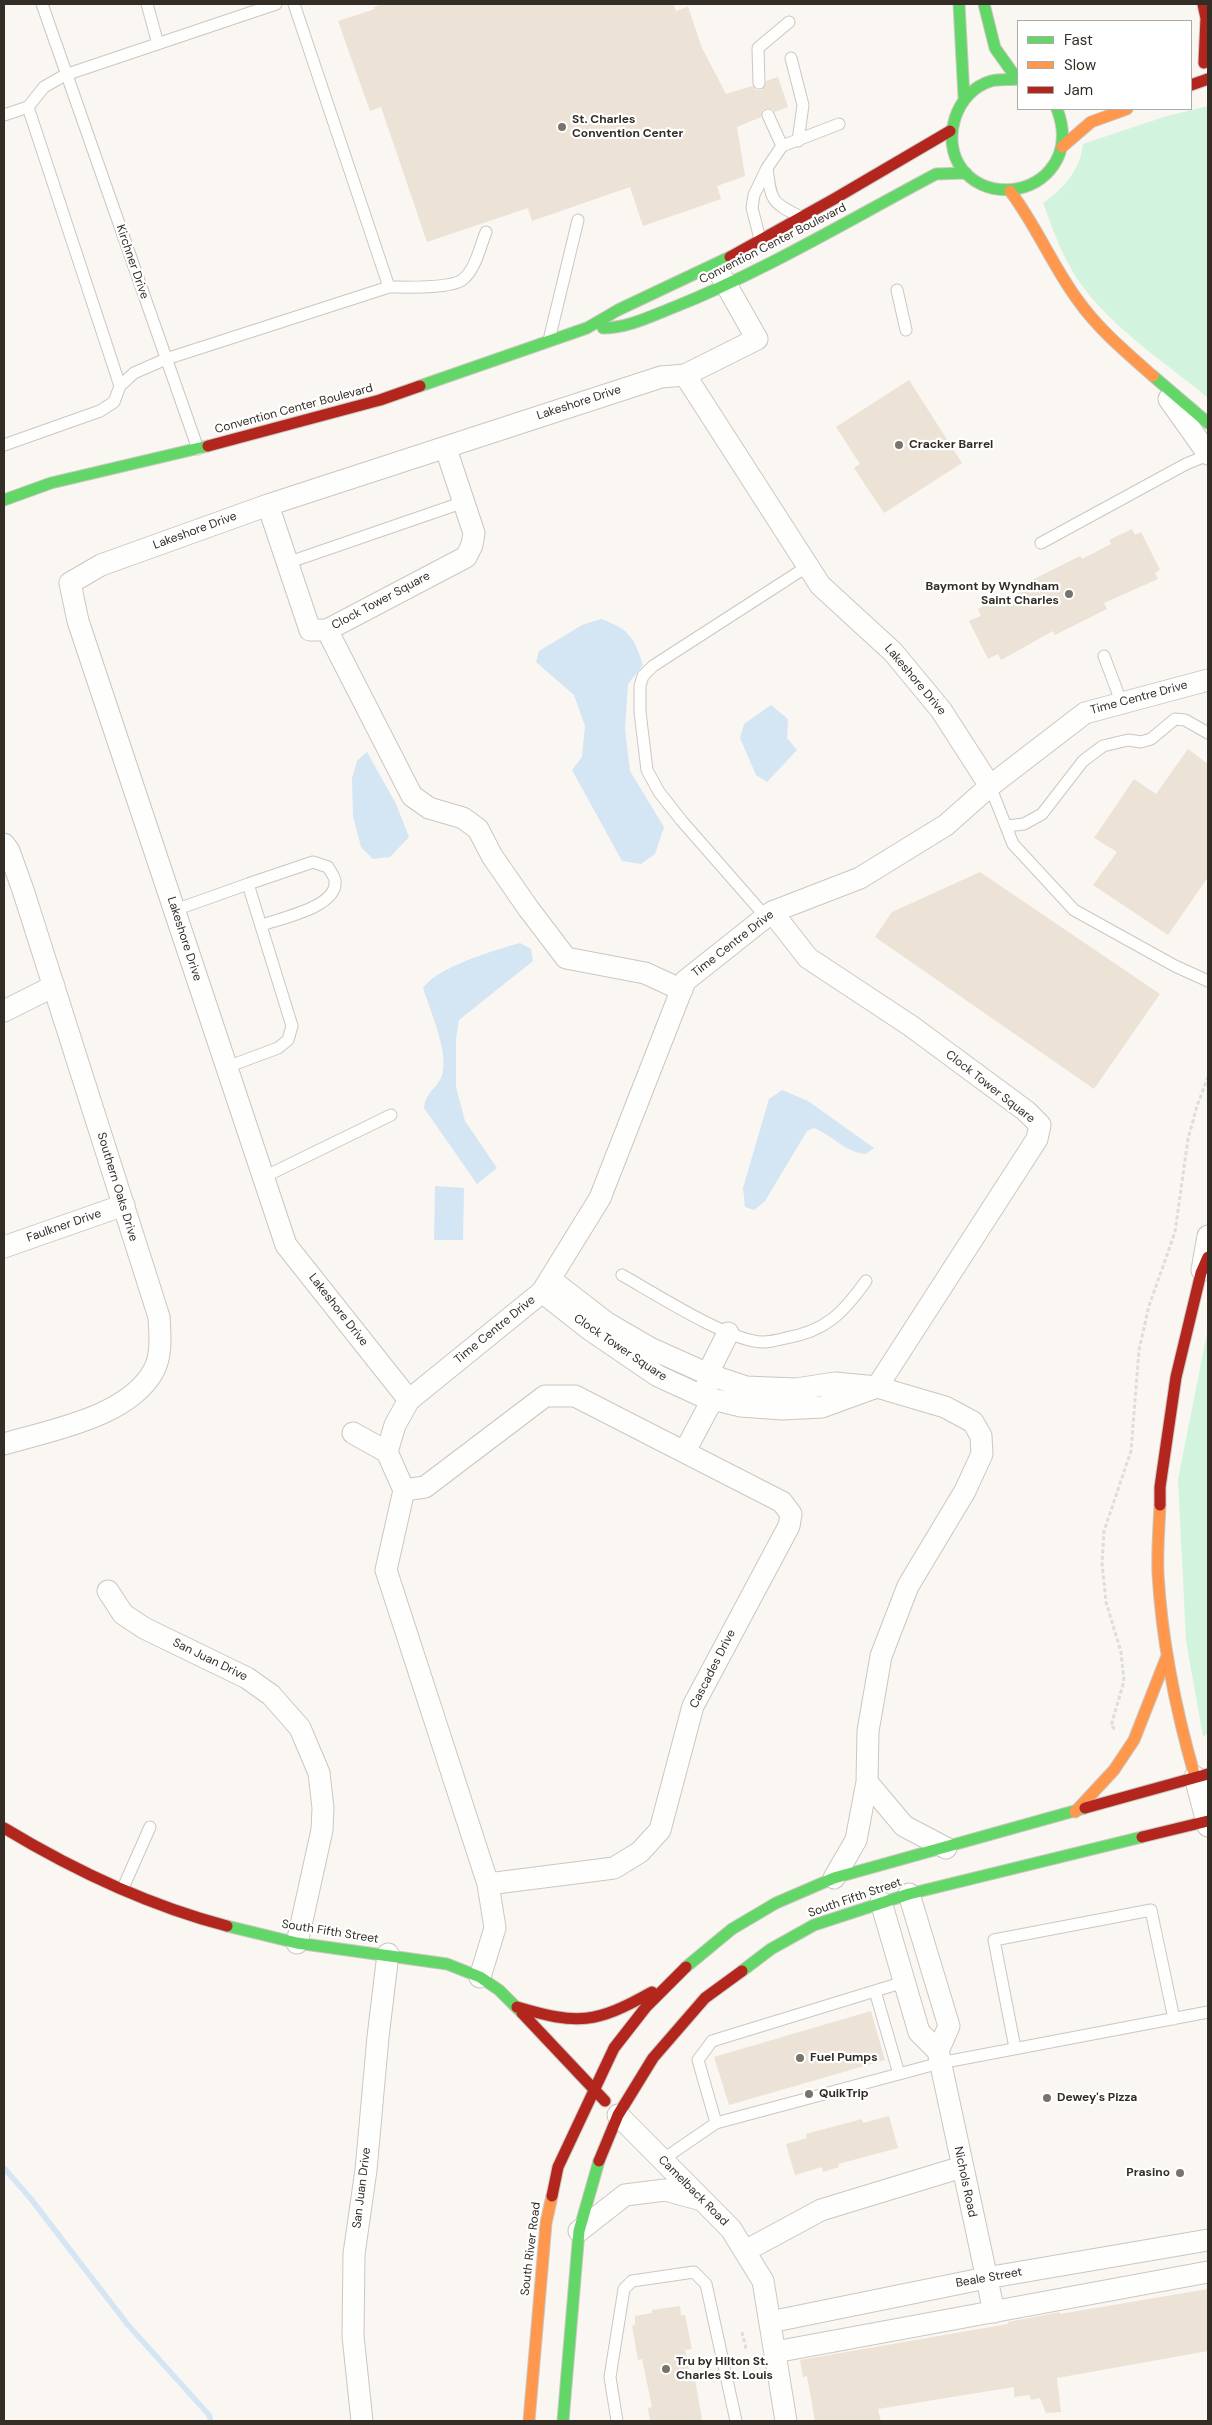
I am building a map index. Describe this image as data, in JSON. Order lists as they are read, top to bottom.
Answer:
{
  "streets": {
    "main road": ["Convention Center Boulevard", "South Fifth Street", "South River Road"],
    "street": [
      "Lakeshore Drive",
      "Clock Tower Square",
      "Time Centre Drive",
      "Southern Oaks Drive",
      "Faulkner Drive",
      "San Juan Drive",
      "Cascades Drive",
      "Nichols Road",
      "Camelback Road",
      "Beale Street"
    ],
    "lane": ["Kirchner Drive"]
  },
  "crossings": [
    ["Convention Center Boulevard", "Kirchner Drive"],
    ["Lakeshore Drive", "Clock Tower Square"],
    ["Lakeshore Drive", "Time Centre Drive"],
    ["Clock Tower Square", "Time Centre Drive"],
    ["Southern Oaks Drive", "Faulkner Drive"],
    ["San Juan Drive", "South Fifth Street"],
    ["South Fifth Street", "Camelback Road"],
    ["South Fifth Street", "South River Road"],
    ["Nichols Road", "Beale Street"],
    ["Camelback Road", "Beale Street"]
  ],
  "places": [
    "St. Charles Convention Center",
    "Cracker Barrel",
    "Baymont by Wyndham Saint Charles",
    "Fuel Pumps",
    "QuikTrip",
    "Dewey's Pizza",
    "Prasino",
    "Tru by Hilton St. Charles St. Louis"
  ],
  "legend": ["Fast", "Slow", "Jam"]
}
